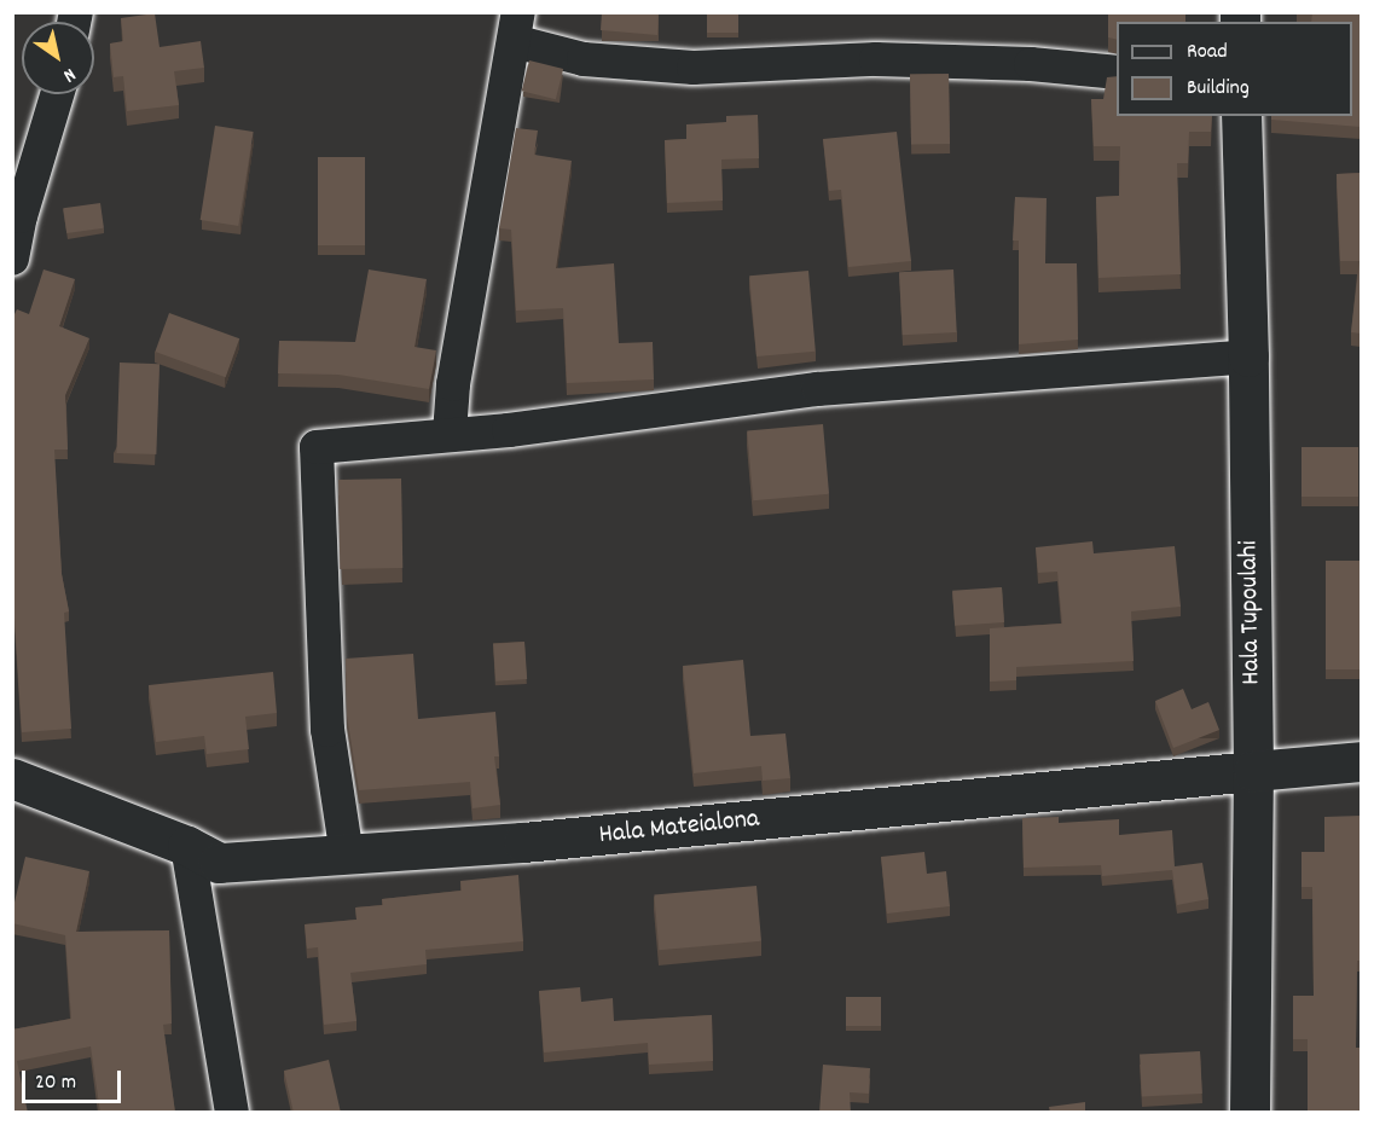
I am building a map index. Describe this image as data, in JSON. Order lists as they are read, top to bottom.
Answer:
{
  "streets": {
    "street": ["Hala Tupoulahi", "Hala Mateialona"]
  },
  "crossings": [
    ["Hala Tupoulahi", "Hala Mateialona"]
  ],
  "legend": ["Road", "Building"],
  "scale_bar": "20 m",
  "north": "bottom right"
}
